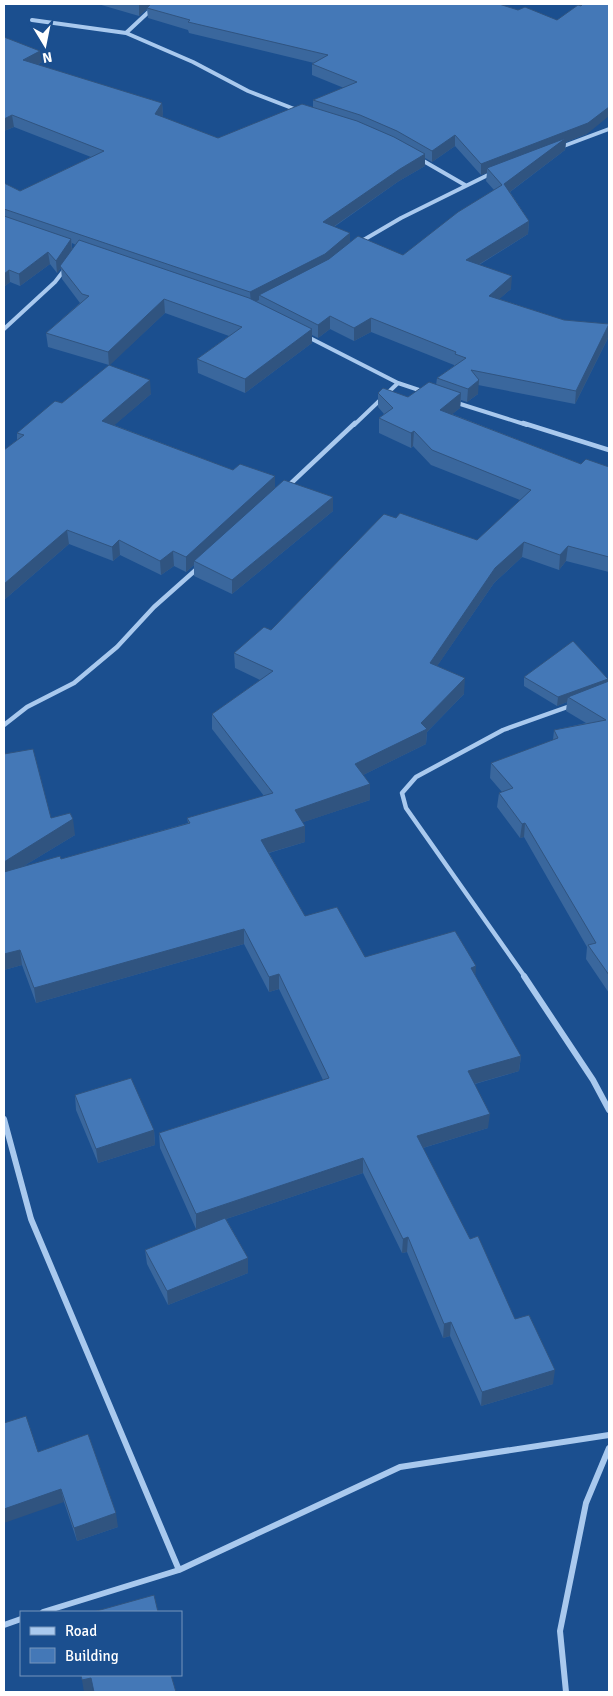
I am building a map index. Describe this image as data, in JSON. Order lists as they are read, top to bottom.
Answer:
{
  "legend": ["Road", "Building"],
  "north": "bottom"
}
